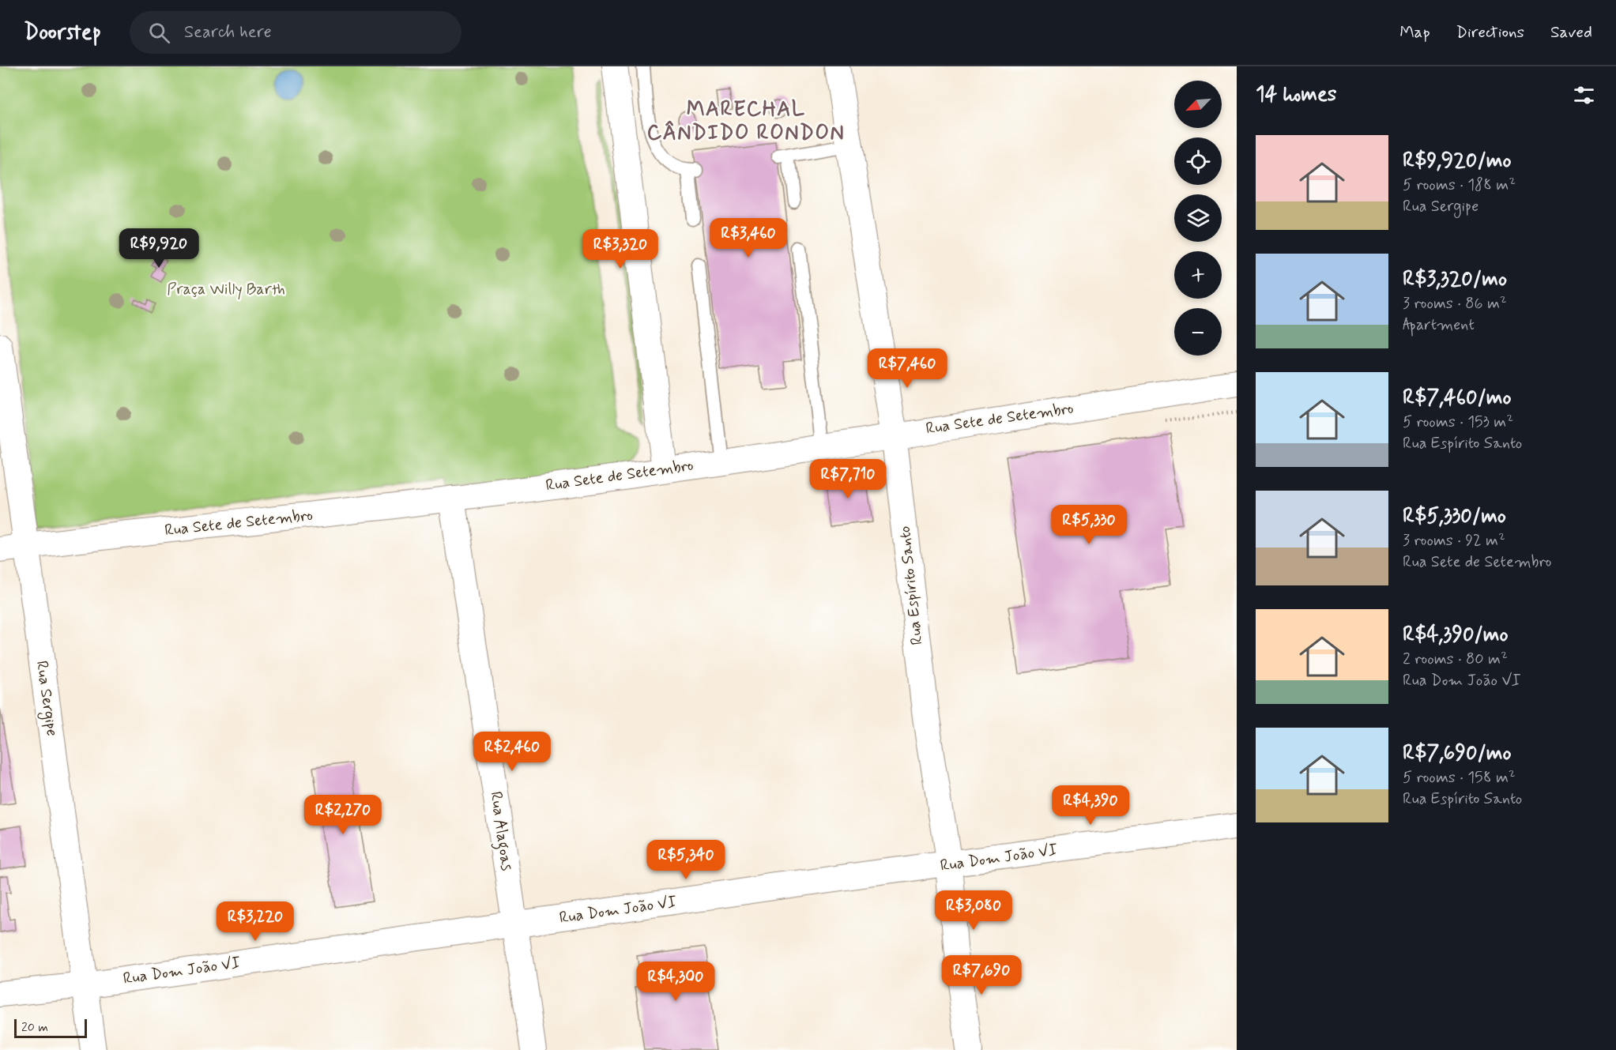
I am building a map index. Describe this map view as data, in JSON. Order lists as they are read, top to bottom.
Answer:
{
  "streets": {
    "street": [
      "Rua Sete de Setembro",
      "Rua Espírito Santo",
      "Rua Sergipe",
      "Rua Alagoas",
      "Rua Dom João VI"
    ]
  },
  "crossings": [
    ["Rua Sete de Setembro", "Rua Espírito Santo"],
    ["Rua Sete de Setembro", "Rua Sergipe"],
    ["Rua Sete de Setembro", "Rua Alagoas"],
    ["Rua Espírito Santo", "Rua Dom João VI"],
    ["Rua Sergipe", "Rua Dom João VI"],
    ["Rua Alagoas", "Rua Dom João VI"]
  ],
  "districts": ["MARECHAL CÂNDIDO RONDON"],
  "parks": ["Praça Willy Barth"],
  "scale_bar": "20 m",
  "north": "bottom left",
  "page": {
    "header": "Doorstep",
    "search": "Search here",
    "nav": ["Map", "Directions", "Saved"],
    "heading": "14 homes",
    "map_buttons": ["+", "−"],
    "list": [
      {
        "name": "R$9,920/mo",
        "note": "5 rooms · 188 m² · Rua Sergipe"
      },
      {
        "name": "R$3,320/mo",
        "note": "3 rooms · 86 m² · Apartment"
      },
      {
        "name": "R$7,460/mo",
        "note": "5 rooms · 153 m² · Rua Espírito Santo"
      },
      {
        "name": "R$5,330/mo",
        "note": "3 rooms · 92 m² · Rua Sete de Setembro"
      },
      {
        "name": "R$4,390/mo",
        "note": "2 rooms · 80 m² · Rua Dom João VI"
      },
      {
        "name": "R$7,690/mo",
        "note": "5 rooms · 158 m² · Rua Espírito Santo"
      }
    ],
    "price": [
      "R$3,460",
      "R$9,920",
      "R$3,320",
      "R$7,460",
      "R$7,710",
      "R$5,330",
      "R$2,460",
      "R$4,390",
      "R$2,270",
      "R$5,340",
      "R$3,080",
      "R$3,220",
      "R$7,690",
      "R$4,300"
    ],
    "scale": "20 m"
  }
}
